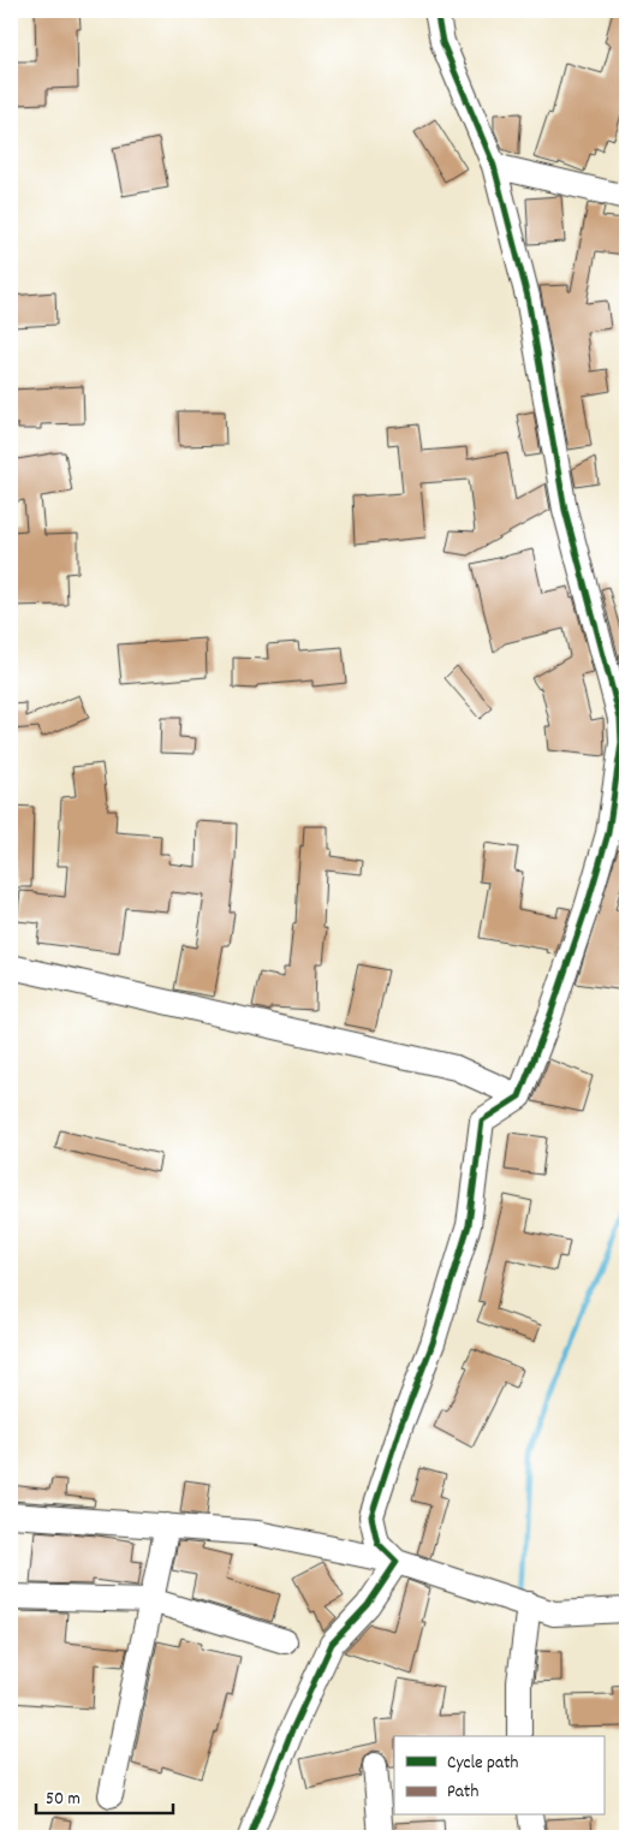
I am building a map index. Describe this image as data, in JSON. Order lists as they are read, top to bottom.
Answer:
{
  "legend": ["Cycle path", "Path"],
  "scale_bar": "50 m"
}
